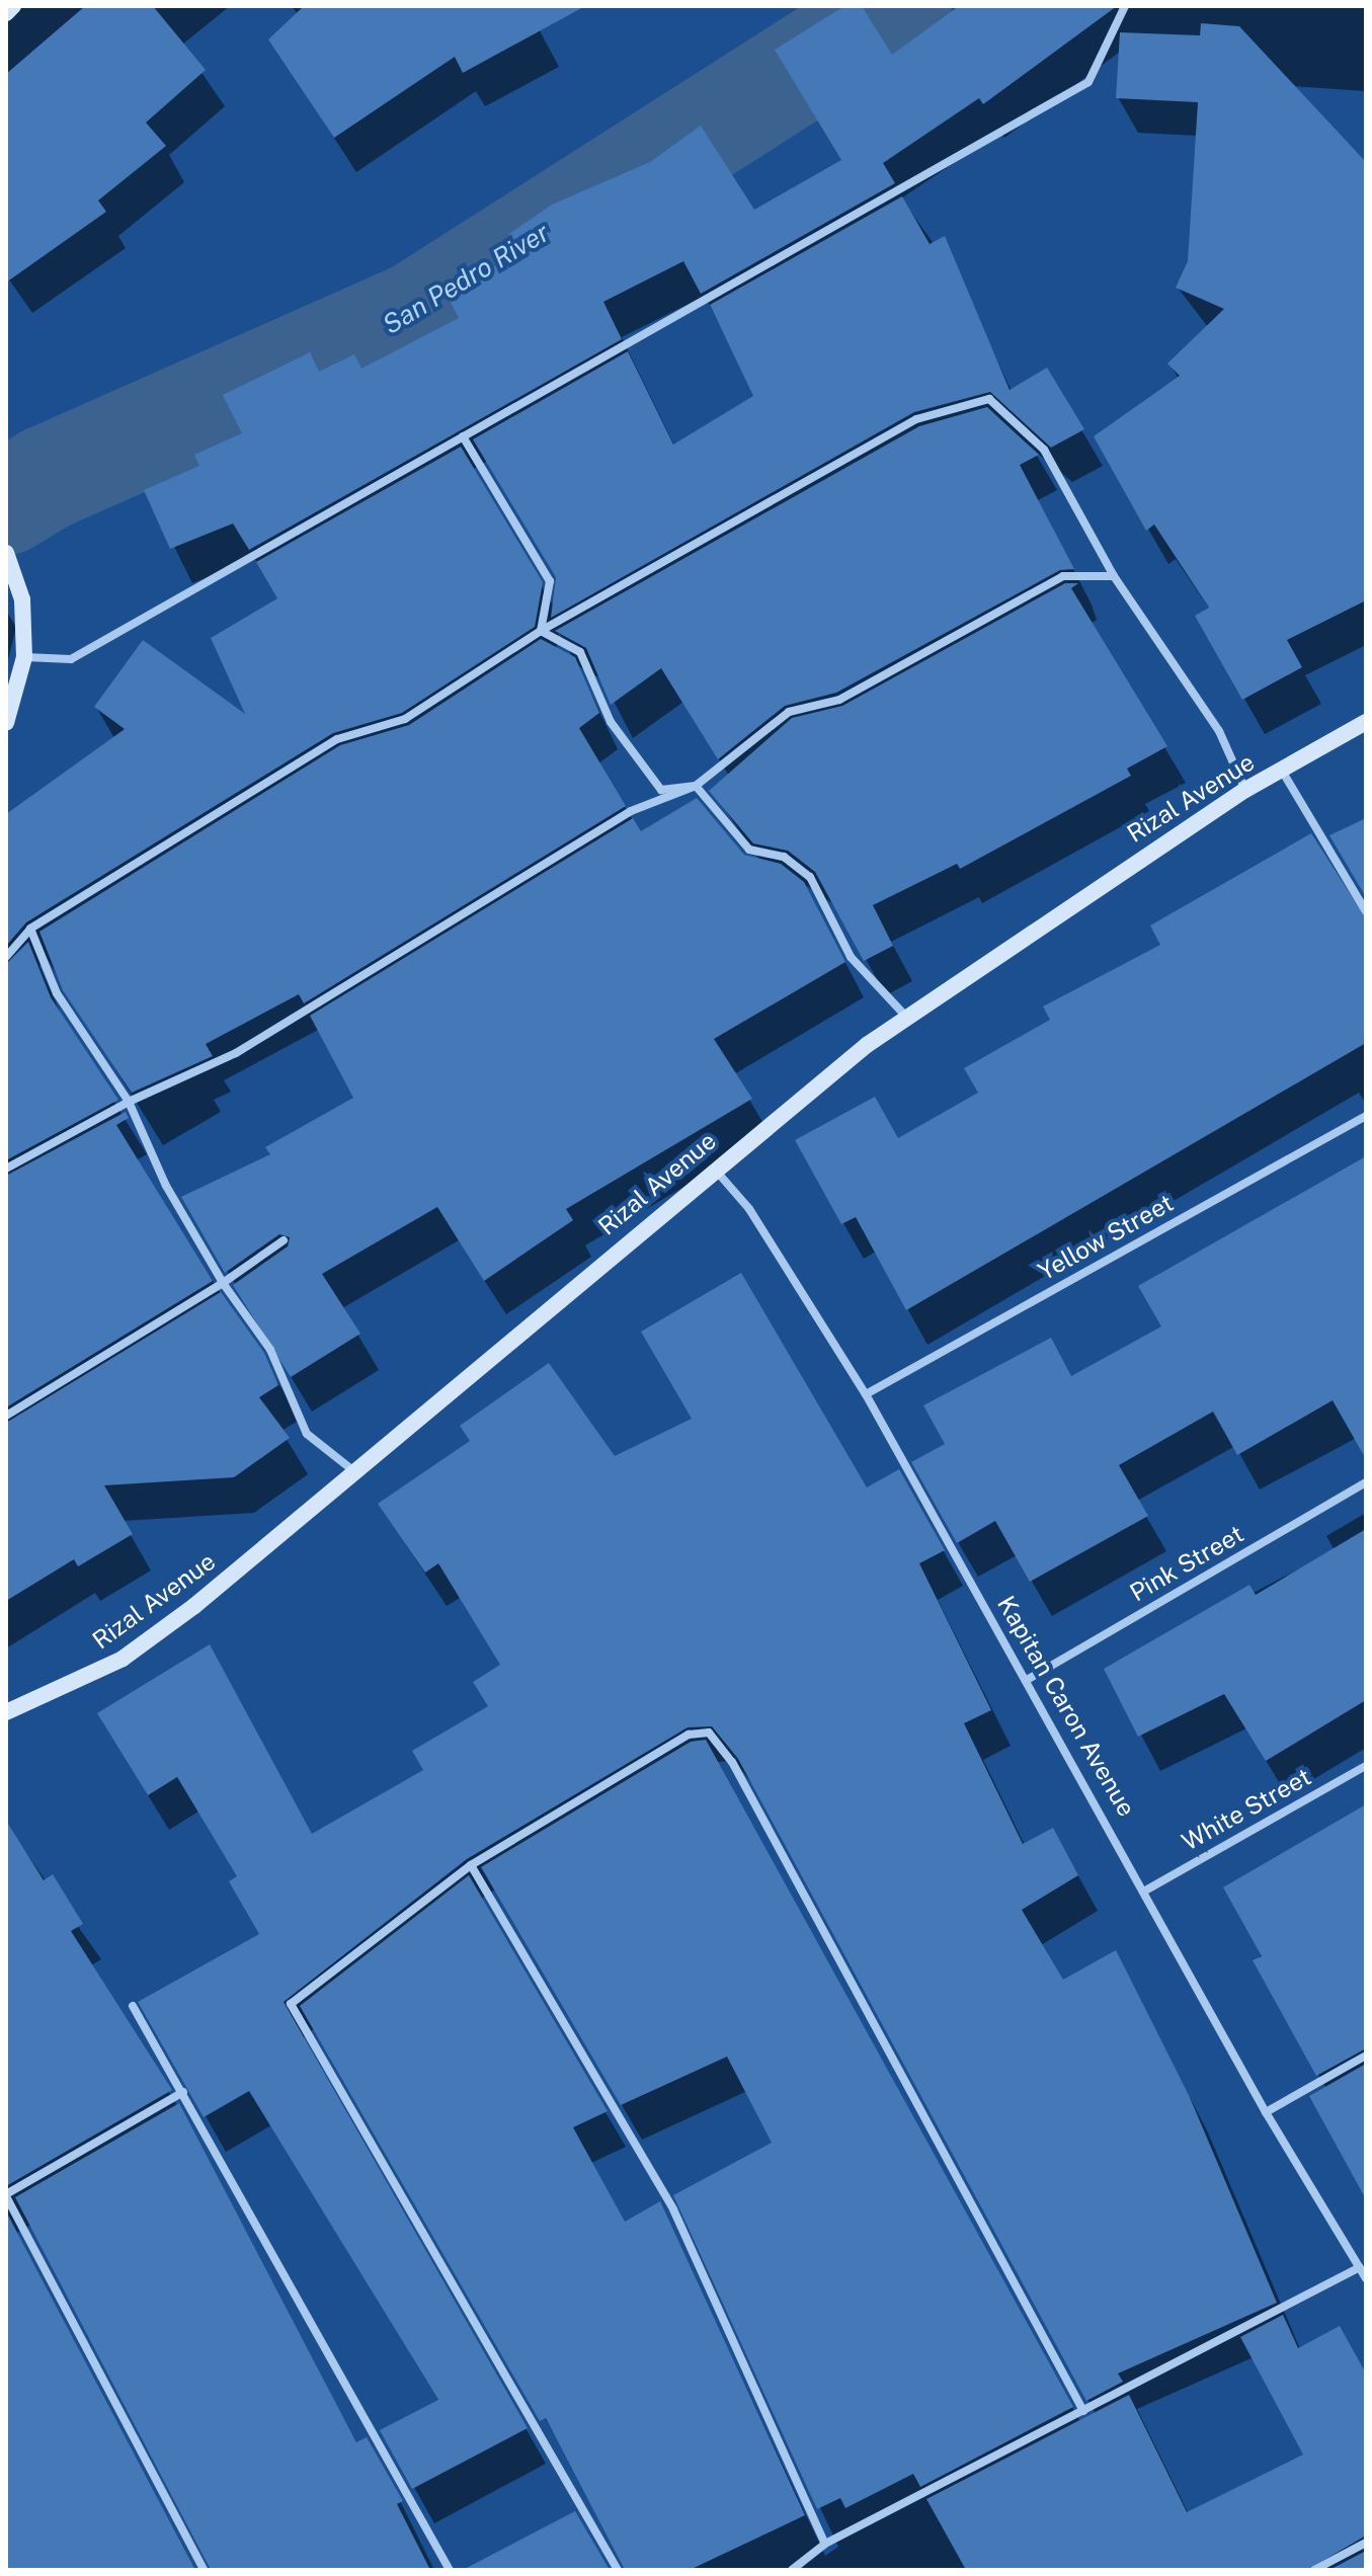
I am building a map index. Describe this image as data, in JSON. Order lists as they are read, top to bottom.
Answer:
{
  "streets": {
    "main road": ["Rizal Avenue"],
    "street": [
      "Yellow Street",
      "Pink Street",
      "Kapitan Caron Avenue",
      "White Street"
    ]
  },
  "crossings": [
    ["Rizal Avenue", "Kapitan Caron Avenue"],
    ["Yellow Street", "Kapitan Caron Avenue"],
    ["Pink Street", "Kapitan Caron Avenue"],
    ["Kapitan Caron Avenue", "White Street"]
  ],
  "water": ["San Pedro River"]
}
